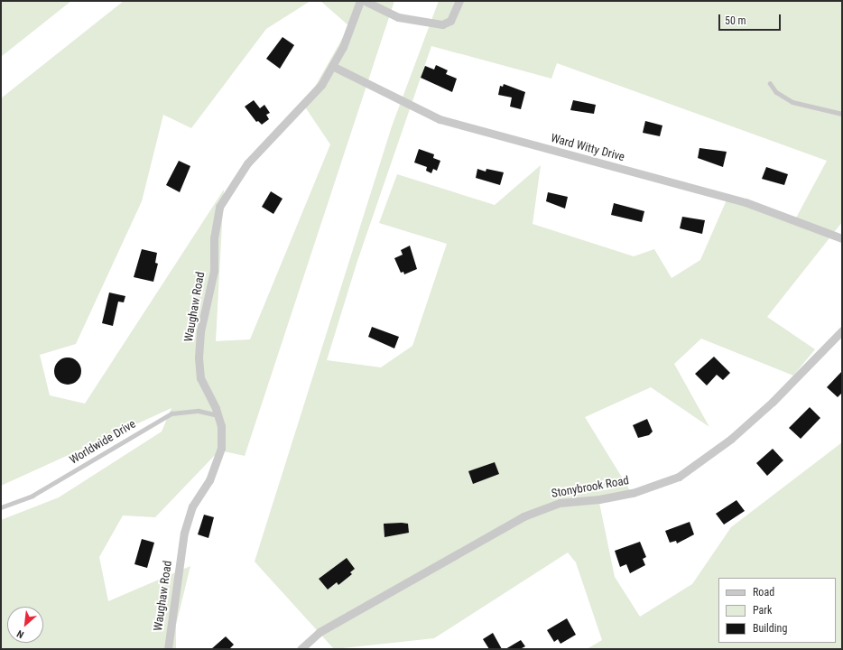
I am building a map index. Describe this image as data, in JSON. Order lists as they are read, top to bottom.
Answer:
{
  "streets": {
    "street": ["Ward Witty Drive", "Waughaw Road", "Stonybrook Road"],
    "lane": ["Worldwide Drive"]
  },
  "crossings": [
    ["Ward Witty Drive", "Waughaw Road"],
    ["Waughaw Road", "Worldwide Drive"]
  ],
  "legend": ["Road", "Park", "Building"],
  "scale_bar": "50 m",
  "north": "bottom left"
}
